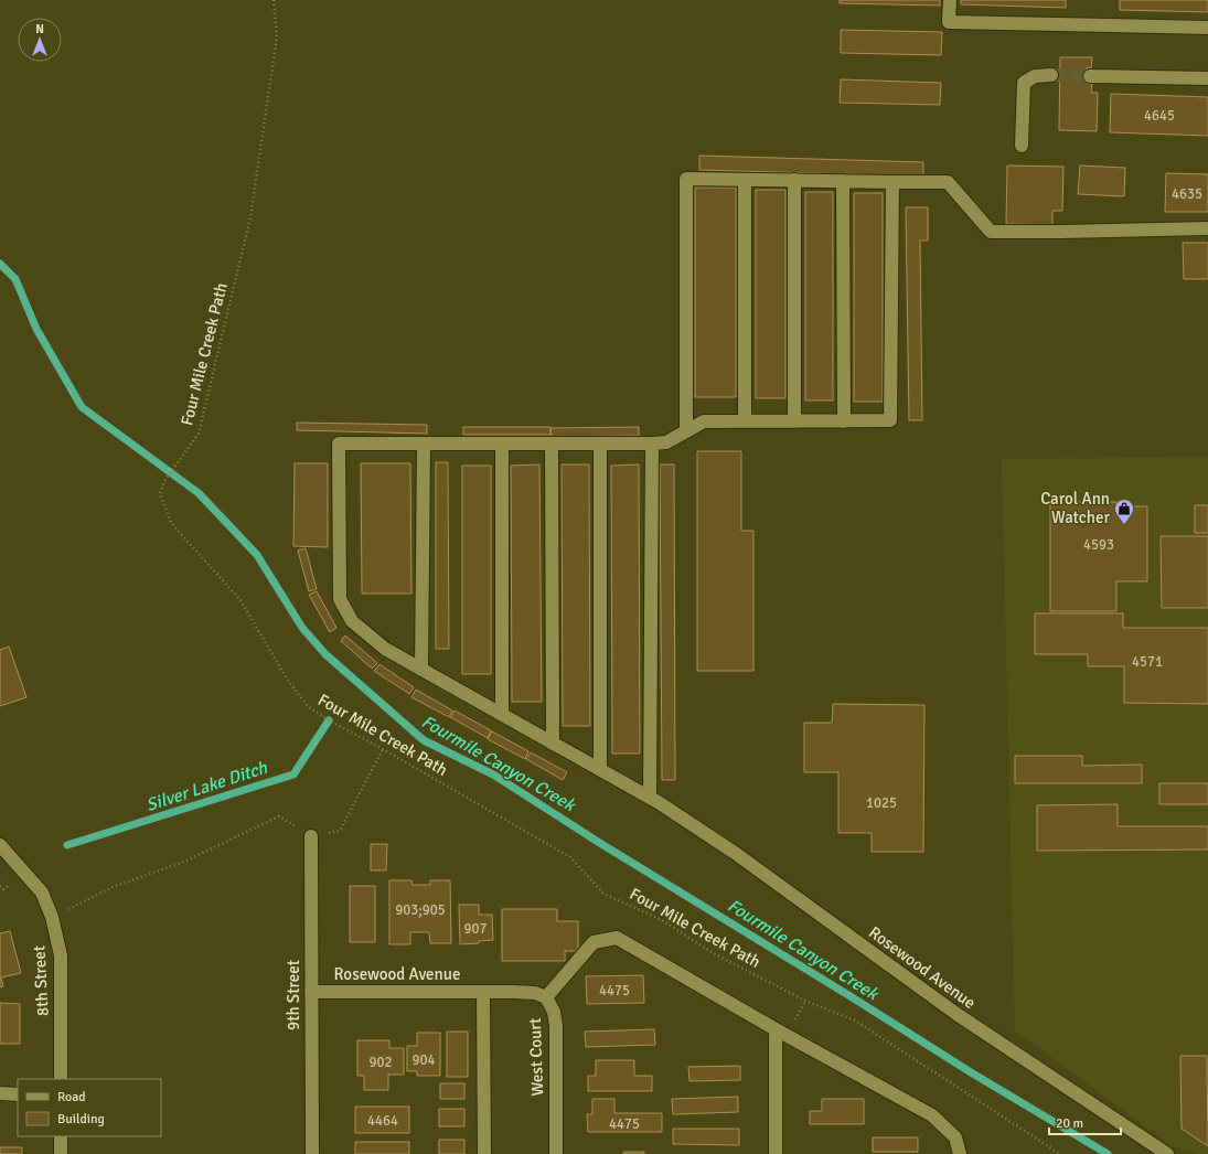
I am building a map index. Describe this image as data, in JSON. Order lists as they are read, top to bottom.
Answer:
{
  "streets": {
    "street": [
      "Rosewood Avenue",
      "8th Street",
      "9th Street",
      "West Court"
    ],
    "path": ["Four Mile Creek Path"]
  },
  "crossings": [
    ["Rosewood Avenue", "9th Street"],
    ["Rosewood Avenue", "West Court"]
  ],
  "water": ["Fourmile Canyon Creek", "Silver Lake Ditch"],
  "places": {
    "shop": ["Carol Ann Watcher"]
  },
  "house_numbers": [
    "4645",
    "4635",
    "4593",
    "4571",
    "1025",
    "903;905",
    "907",
    "4475",
    "904",
    "902",
    "4464",
    "4475"
  ],
  "legend": ["Road", "Building"],
  "scale_bar": "20 m",
  "north": "top"
}
